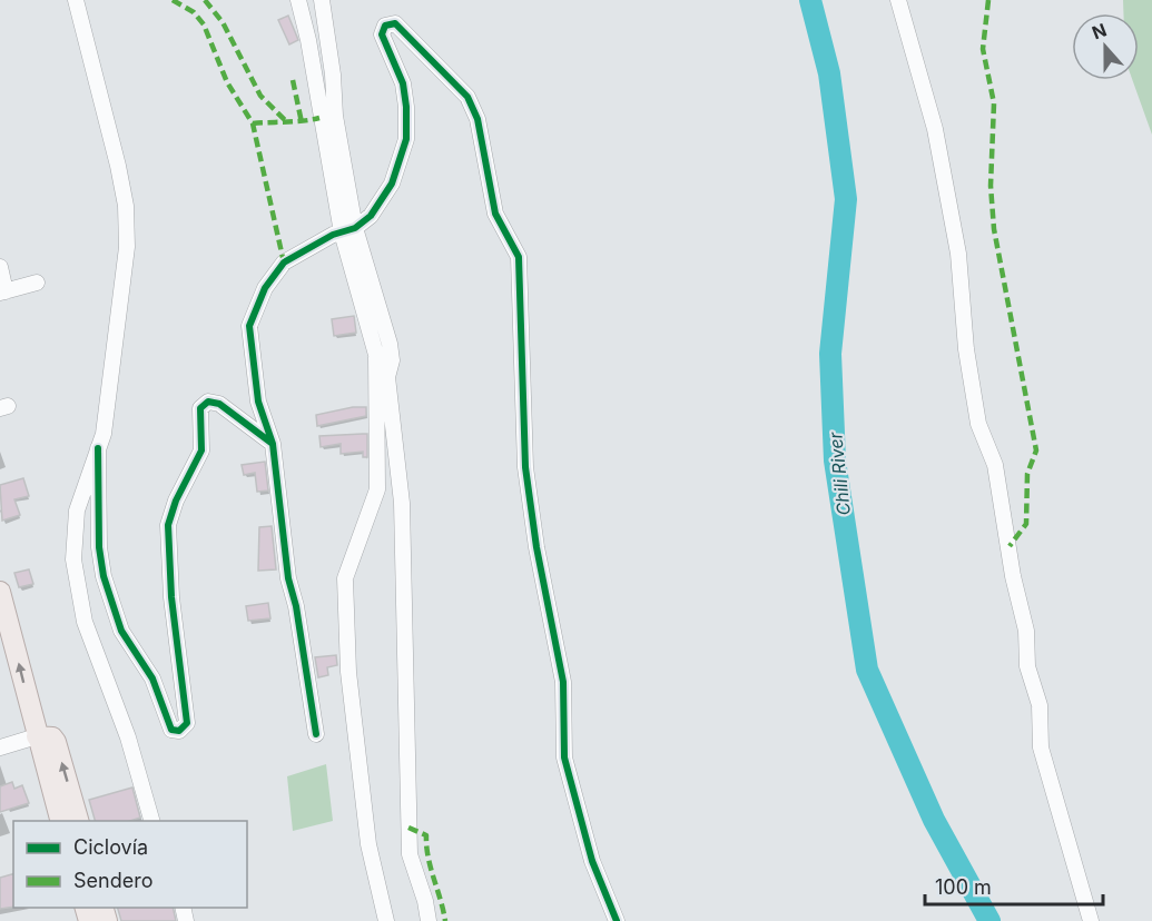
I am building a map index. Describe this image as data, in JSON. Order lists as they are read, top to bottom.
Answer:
{
  "water": ["Chili River"],
  "legend": ["Ciclovía", "Sendero"],
  "scale_bar": "100 m",
  "north": "top"
}
